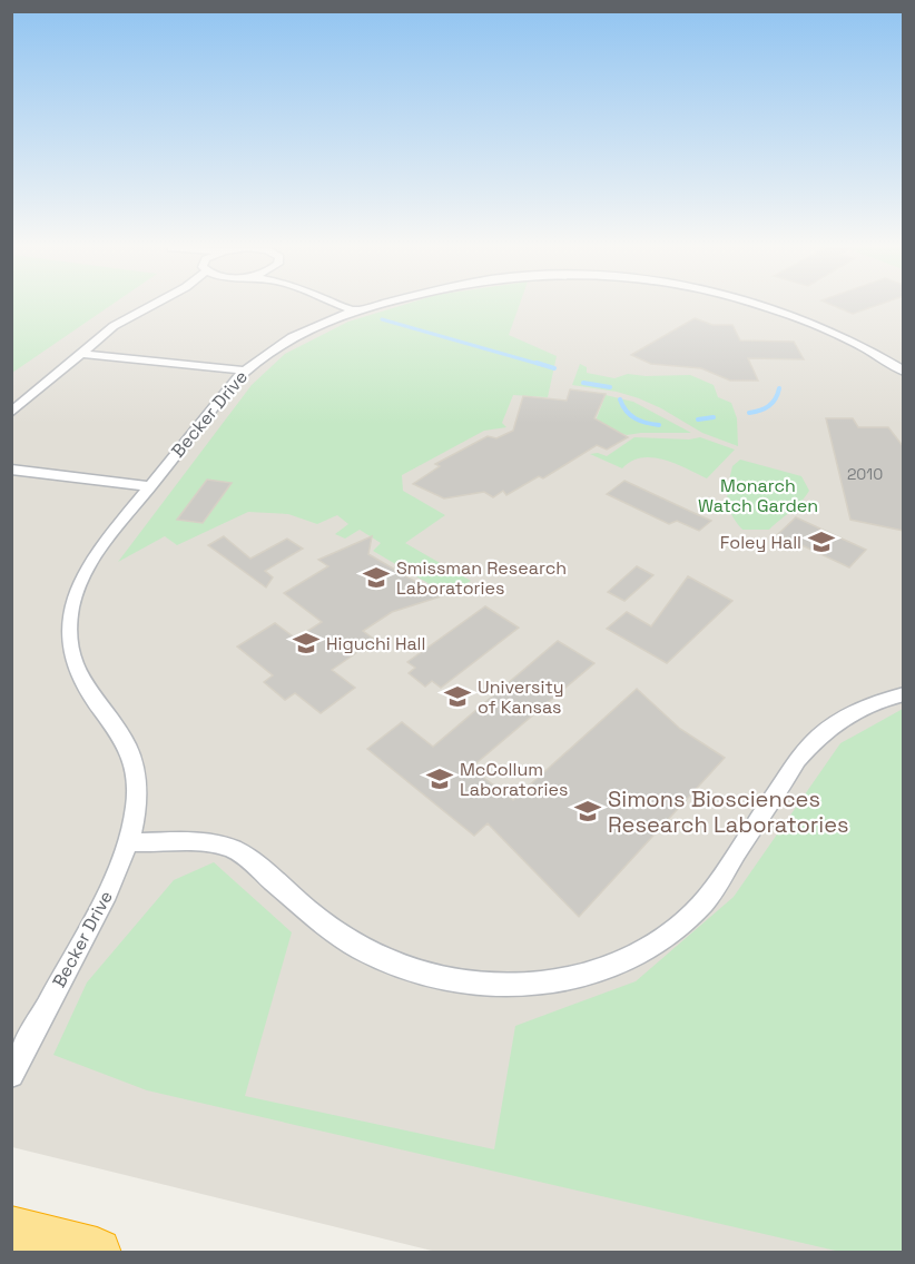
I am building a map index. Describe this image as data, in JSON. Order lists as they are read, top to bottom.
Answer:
{
  "streets": {
    "street": ["Becker Drive"]
  },
  "parks": ["Monarch Watch Garden"],
  "places": {
    "school or university": [
      "Foley Hall",
      "Smissman Research Laboratories",
      "Higuchi Hall",
      "University of Kansas",
      "McCollum Laboratories",
      "Simons Biosciences Research Laboratories"
    ]
  },
  "house_numbers": ["2010"]
}
